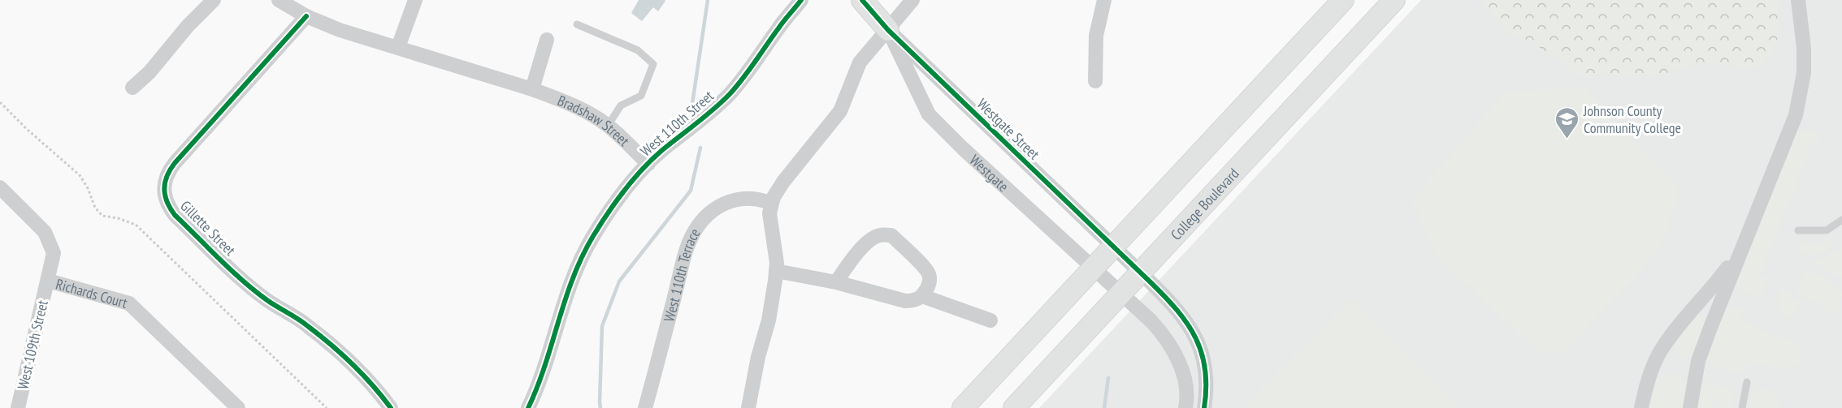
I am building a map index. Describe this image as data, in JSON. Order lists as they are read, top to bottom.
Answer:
{
  "streets": {
    "main road": ["Westgate Street", "College Boulevard"],
    "street": [
      "Bradshaw Street",
      "West 110th Street",
      "Westgate",
      "Gillette Street",
      "West 110th Terrace",
      "Richards Court",
      "West 109th Street"
    ]
  },
  "crossings": [
    ["Bradshaw Street", "West 110th Street"],
    ["Bradshaw Street", "Gillette Street"],
    ["Westgate Street", "Westgate"],
    ["Westgate Street", "College Boulevard"],
    ["Westgate", "College Boulevard"],
    ["Richards Court", "West 109th Street"]
  ],
  "places": {
    "school or university": ["Johnson County Community College"]
  }
}
